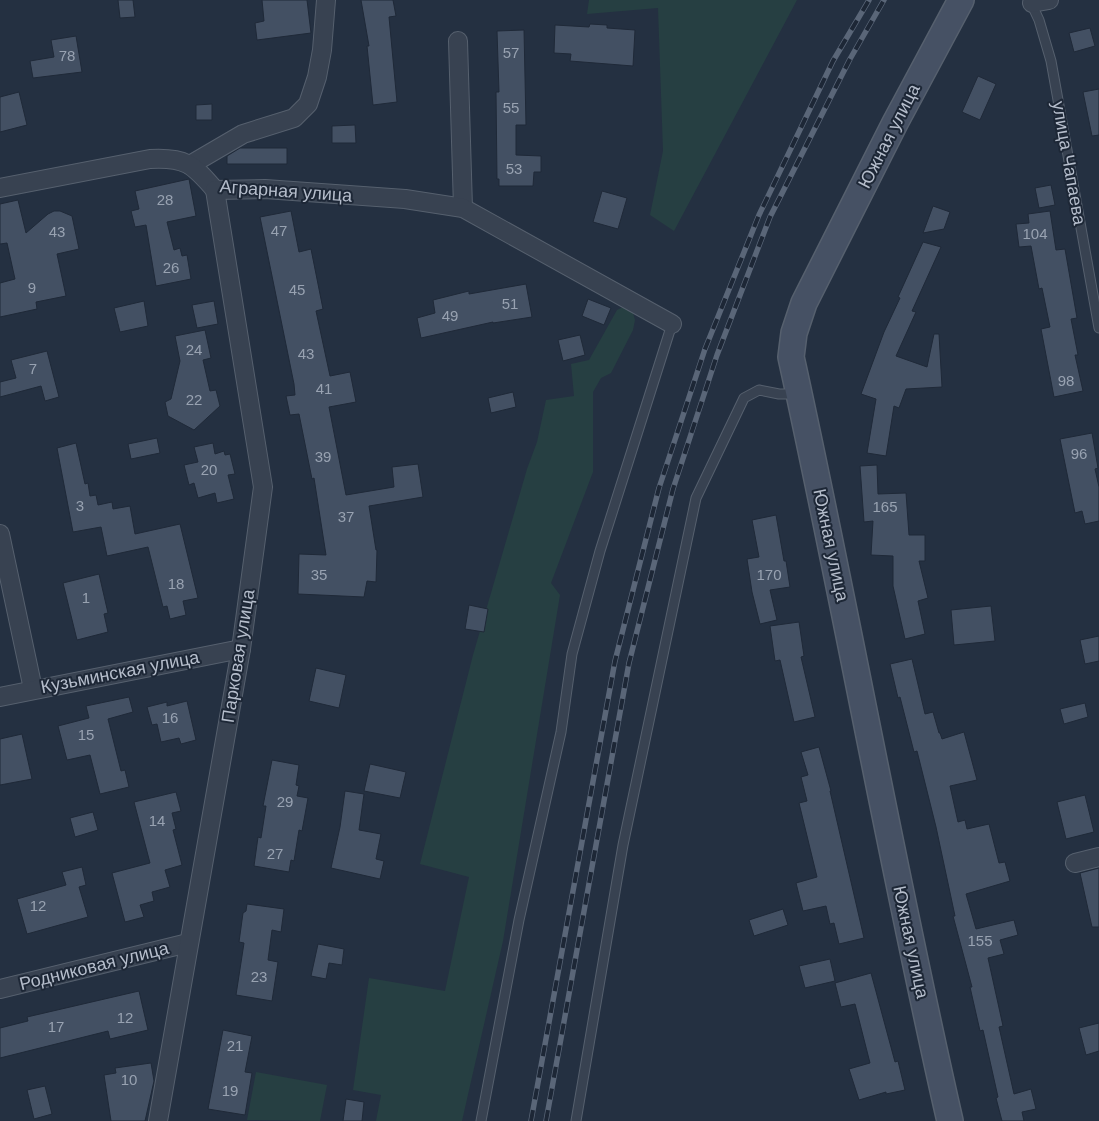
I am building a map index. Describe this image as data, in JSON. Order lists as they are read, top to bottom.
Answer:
{
  "streets": {
    "street": [
      "Южная улица",
      "Аграрная улица",
      "Парковая улица",
      "Кузьминская улица",
      "Родниковая улица"
    ],
    "lane": ["улица Чапаева"]
  },
  "crossings": [
    ["Аграрная улица", "Парковая улица"],
    ["Парковая улица", "Кузьминская улица"],
    ["Парковая улица", "Родниковая улица"]
  ],
  "house_numbers": [
    "57",
    "78",
    "55",
    "53",
    "28",
    "47",
    "43",
    "104",
    "26",
    "9",
    "45",
    "51",
    "49",
    "24",
    "43",
    "7",
    "98",
    "41",
    "22",
    "96",
    "39",
    "20",
    "3",
    "165",
    "37",
    "35",
    "170",
    "18",
    "1",
    "16",
    "15",
    "29",
    "14",
    "27",
    "12",
    "155",
    "23",
    "12",
    "17",
    "21",
    "10",
    "19"
  ]
}
